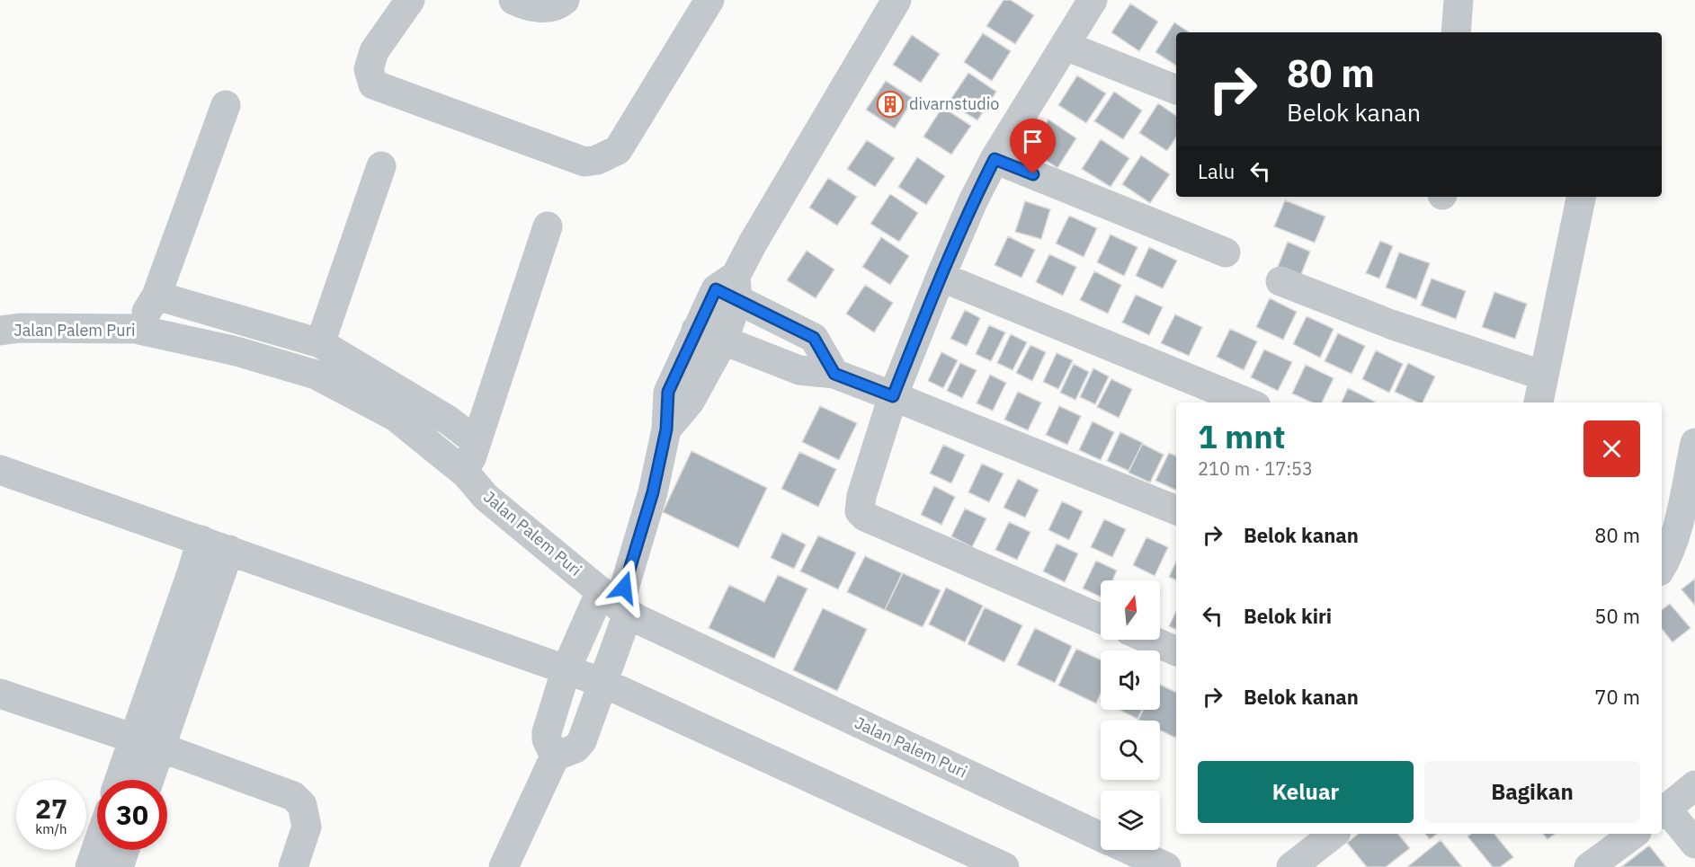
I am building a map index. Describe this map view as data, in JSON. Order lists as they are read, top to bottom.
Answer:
{
  "streets": {
    "street": ["Jalan Palem Puri"]
  },
  "places": {
    "building": ["divarnstudio"]
  },
  "north": "top",
  "page": {
    "turn": ["80 m", "Belok kanan"],
    "then": "Lalu",
    "heading": ["1 mnt", "210 m · 17:53"],
    "list": [
      {
        "name": "Belok kanan",
        "value": "80 m"
      },
      {
        "name": "Belok kiri",
        "value": "50 m"
      },
      {
        "name": "Belok kanan",
        "value": "70 m"
      }
    ],
    "buttons": ["Keluar", "Bagikan"],
    "speed": "27 km/h",
    "limit": "30"
  }
}
